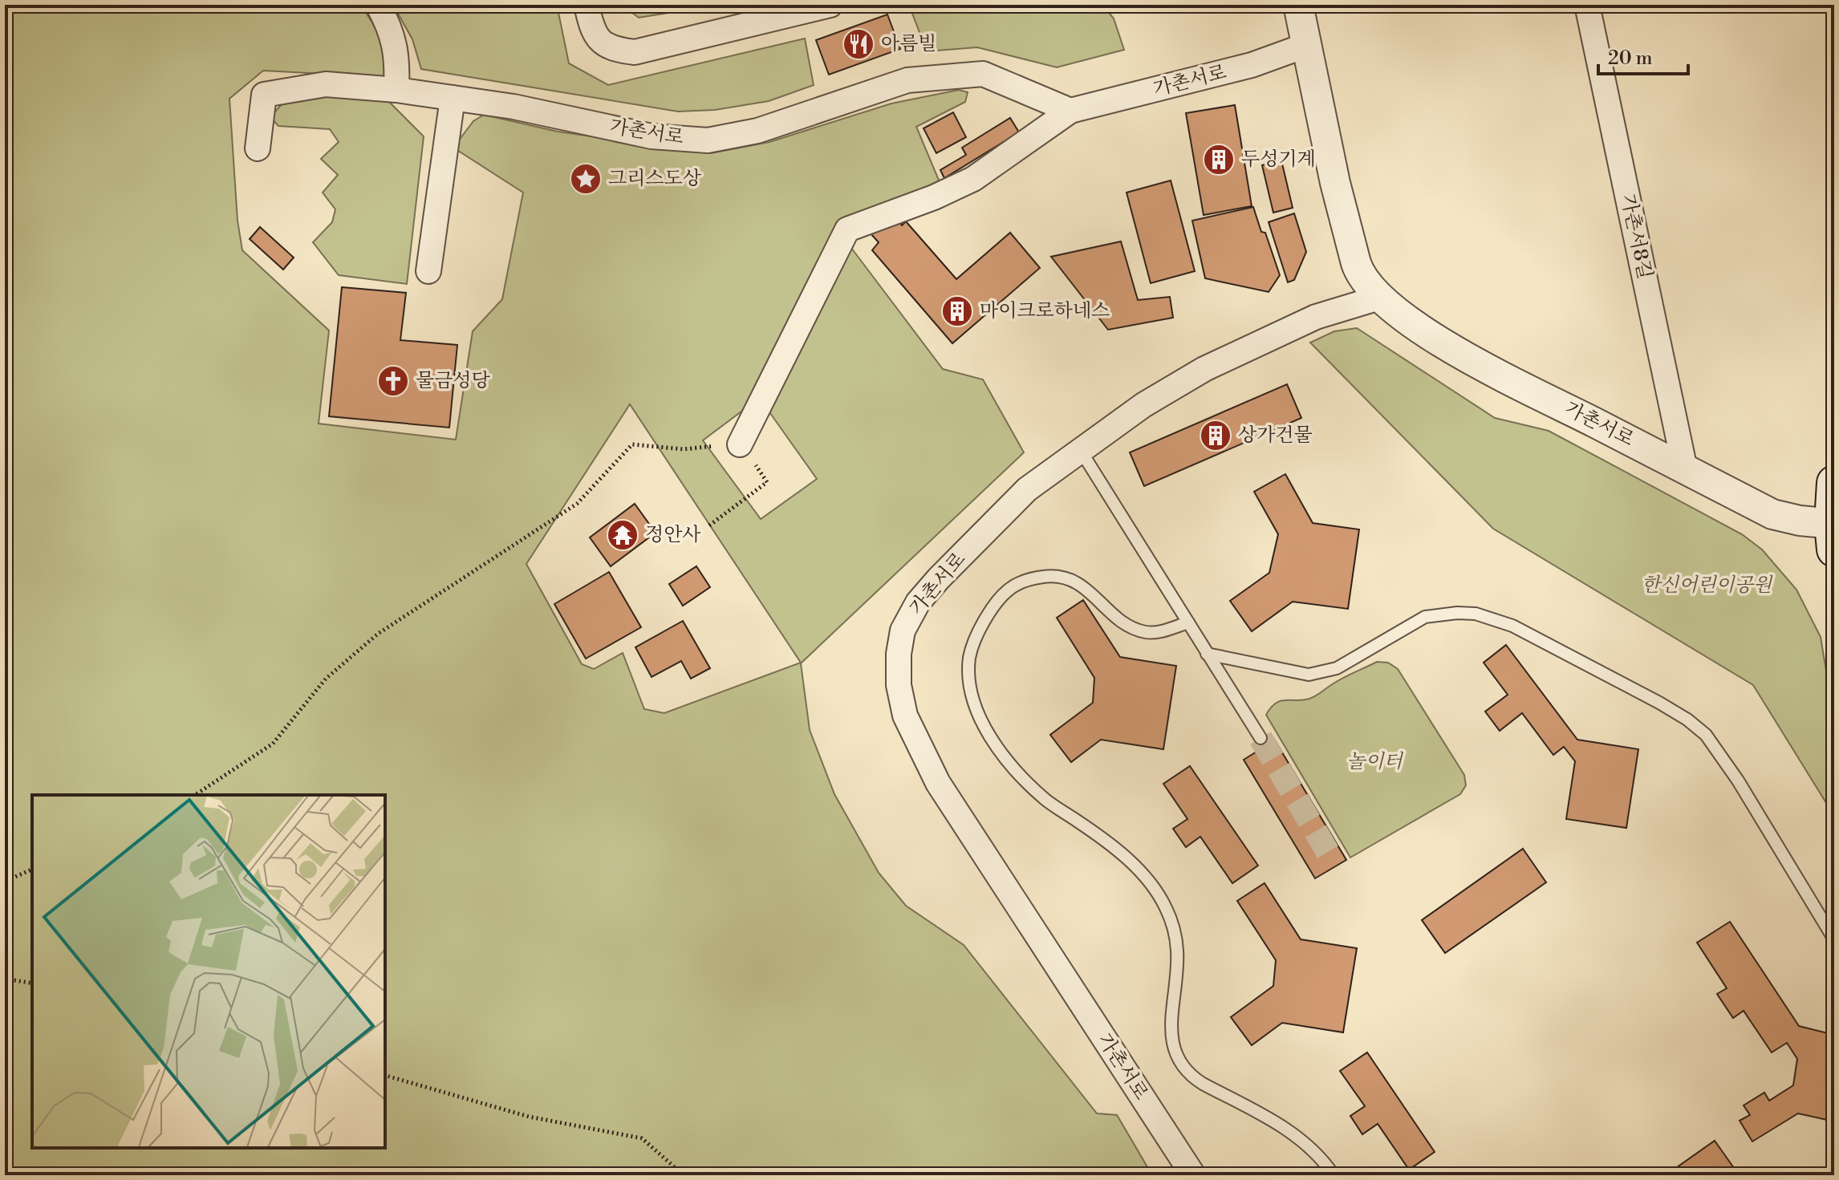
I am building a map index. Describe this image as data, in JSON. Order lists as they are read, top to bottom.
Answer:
{
  "streets": {
    "street": ["가촌서로", "가촌서8길"]
  },
  "crossings": [
    ["가촌서로", "가촌서8길"]
  ],
  "parks": ["한신어린이공원", "놀이터"],
  "places": {
    "restaurant": ["아름빌"],
    "building": ["두성기계", "마이크로하네스", "상가건물"],
    "place": ["그리스도상"],
    "church": ["물금성당"],
    "temple": ["정안사"]
  },
  "scale_bar": "20 m"
}
